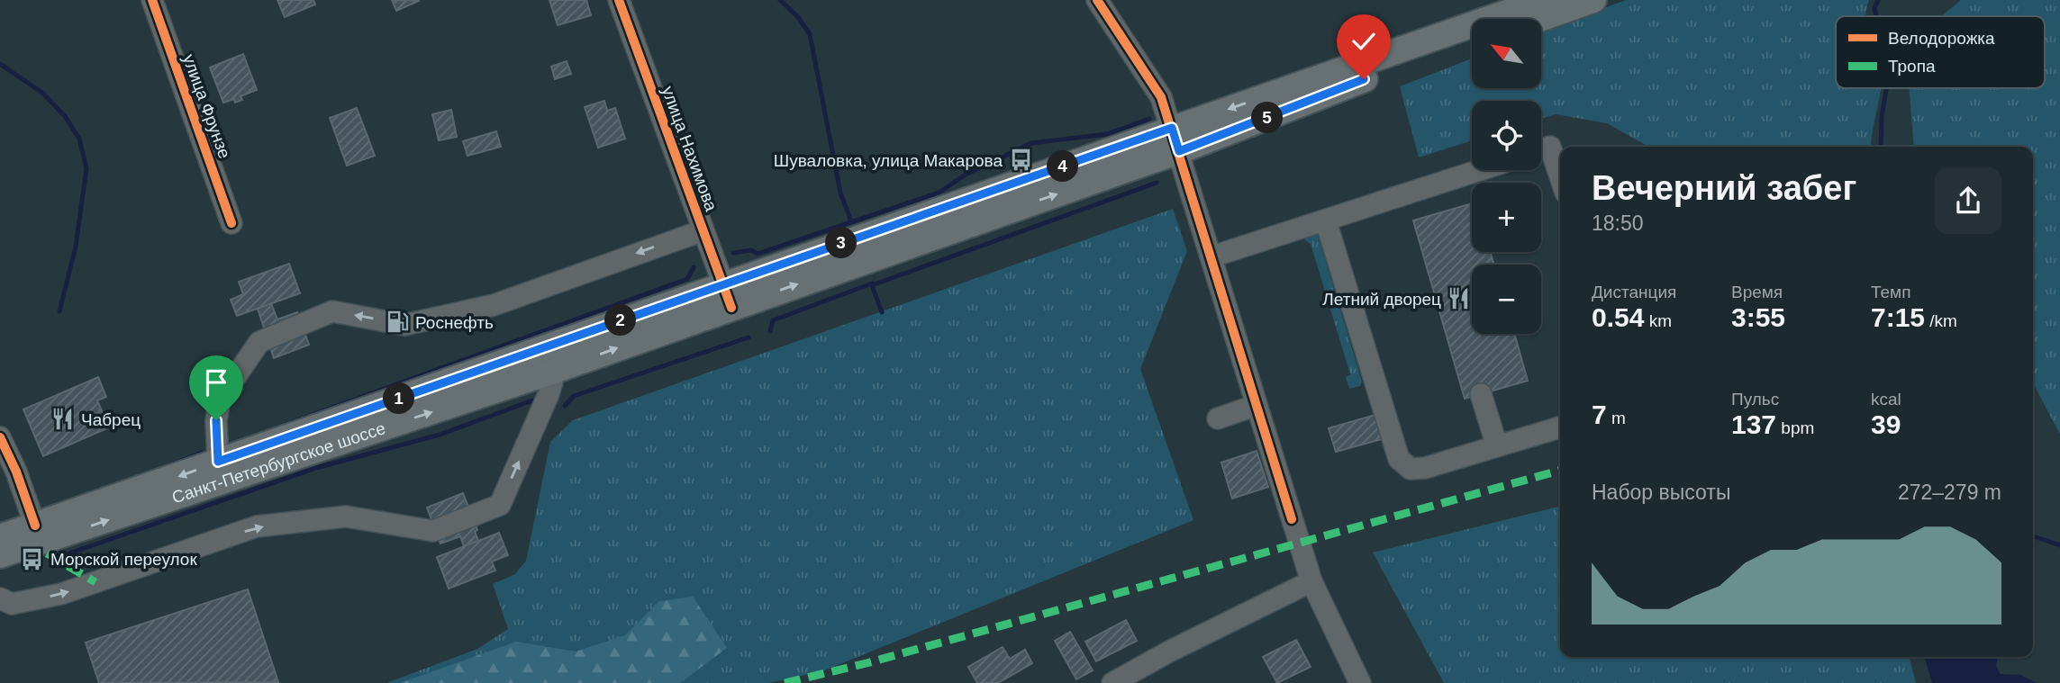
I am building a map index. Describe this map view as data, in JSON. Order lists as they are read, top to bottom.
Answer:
{
  "streets": {
    "main road": ["Санкт-Петербургское шоссе"],
    "street": ["улица Фрунзе", "улица Нахимова"]
  },
  "crossings": [
    ["улица Нахимова", "Санкт-Петербургское шоссе"]
  ],
  "places": {
    "bus stop": ["Шуваловка, улица Макарова", "Морской переулок"],
    "restaurant": ["Летний дворец", "Чабрец"],
    "fuel station": ["Роснефть"]
  },
  "legend": ["Велодорожка", "Тропа"],
  "north": "top left",
  "page": {
    "map_buttons": ["+", "−"],
    "pins": [
      "5",
      "4",
      "3",
      "2",
      "1"
    ],
    "heading": ["Вечерний забег", "18:50"],
    "stats": [
      ["Дистанция", "0.54 km"],
      ["Время", "3:55"],
      ["Темп", "7:15 /km"],
      ["7 m"],
      ["Пульс", "137 bpm"],
      ["kcal", "39"]
    ],
    "chart": ["Набор высоты", "272–279 m"]
  }
}
